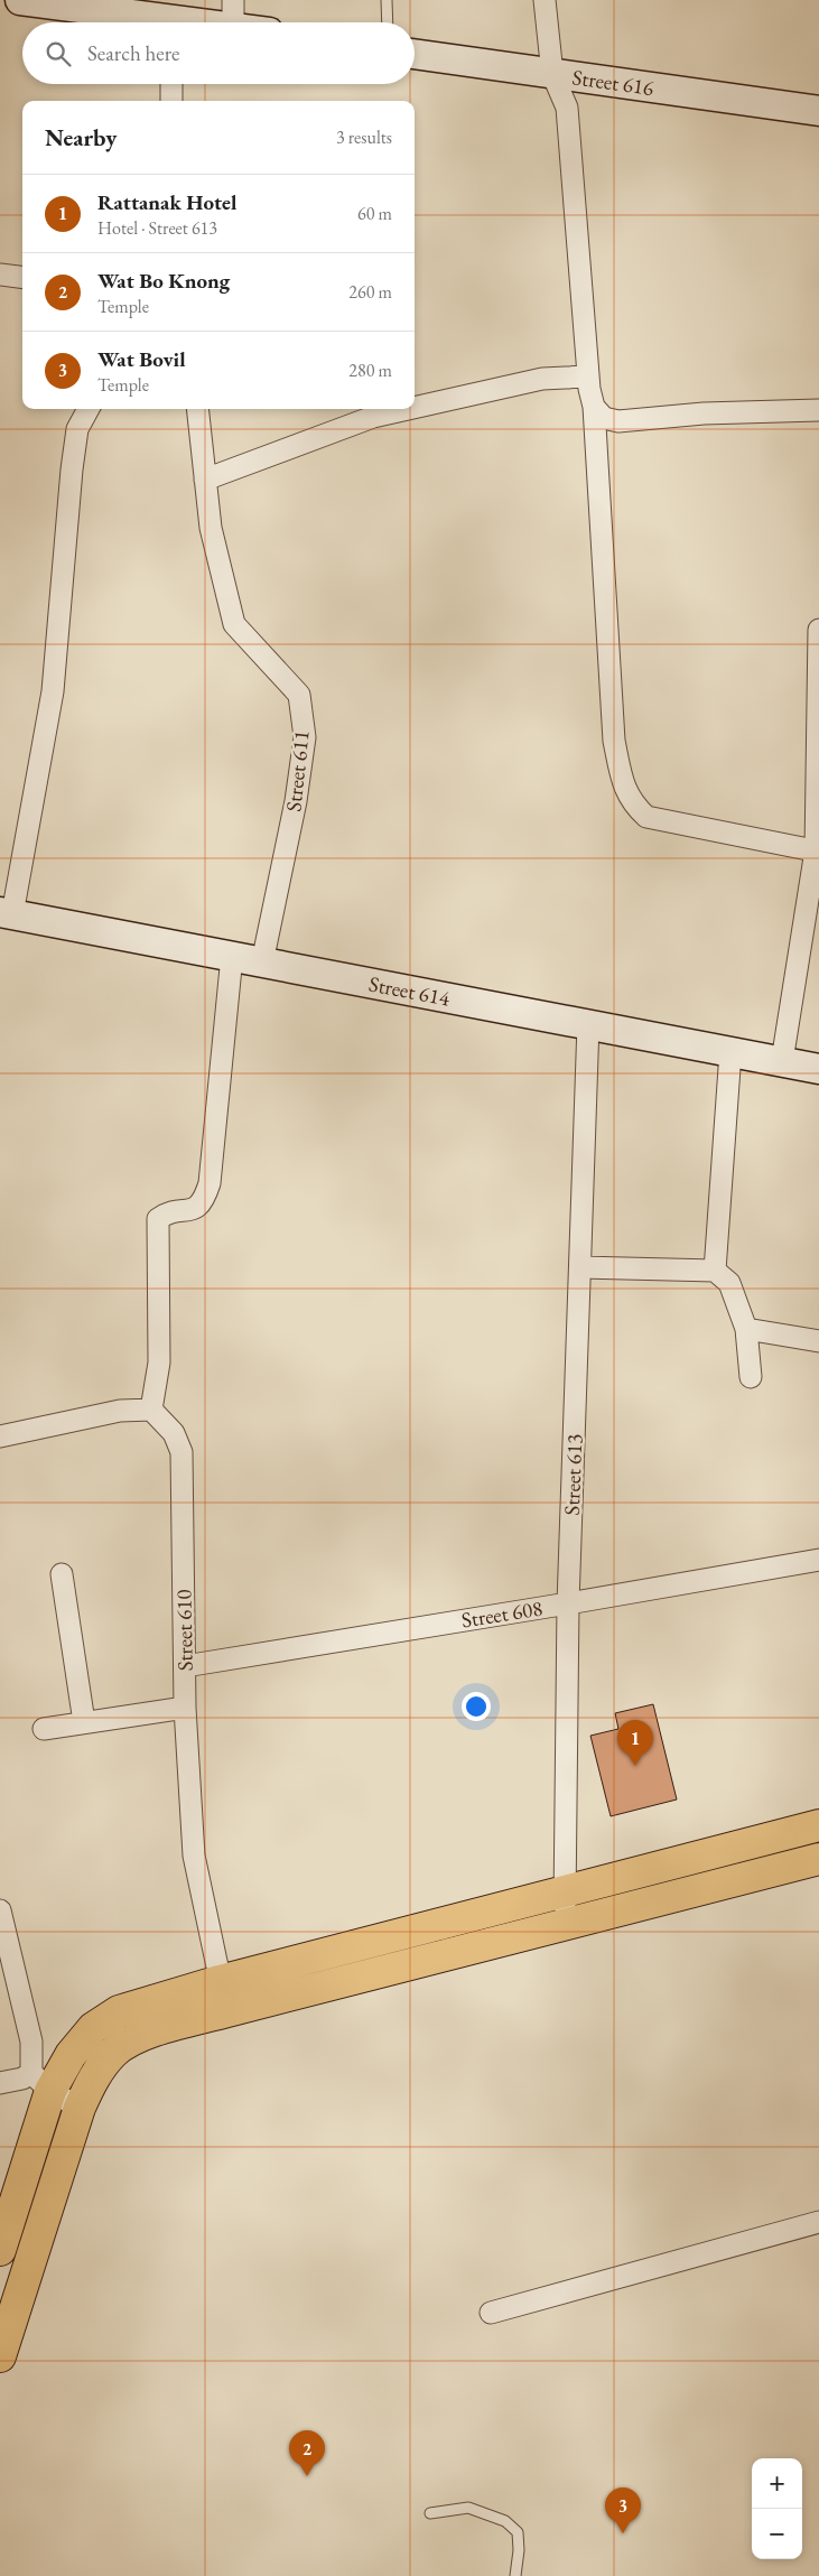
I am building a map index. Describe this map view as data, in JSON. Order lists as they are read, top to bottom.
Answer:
{
  "streets": {
    "street": [
      "Street 616",
      "Street 611",
      "Street 614",
      "Street 613",
      "Street 608",
      "Street 610"
    ]
  },
  "crossings": [
    ["Street 611", "Street 614"],
    ["Street 614", "Street 613"],
    ["Street 613", "Street 608"],
    ["Street 608", "Street 610"]
  ],
  "page": {
    "search": "Search here",
    "heading": ["Nearby", "3 results"],
    "list": [
      {
        "mark": "1",
        "name": "Rattanak Hotel",
        "note": "Hotel · Street 613",
        "value": "60 m"
      },
      {
        "mark": "2",
        "name": "Wat Bo Knong",
        "note": "Temple",
        "value": "260 m"
      },
      {
        "mark": "3",
        "name": "Wat Bovil",
        "note": "Temple",
        "value": "280 m"
      }
    ],
    "pins": ["1", "2", "3"],
    "map_buttons": ["+", "−"]
  }
}
